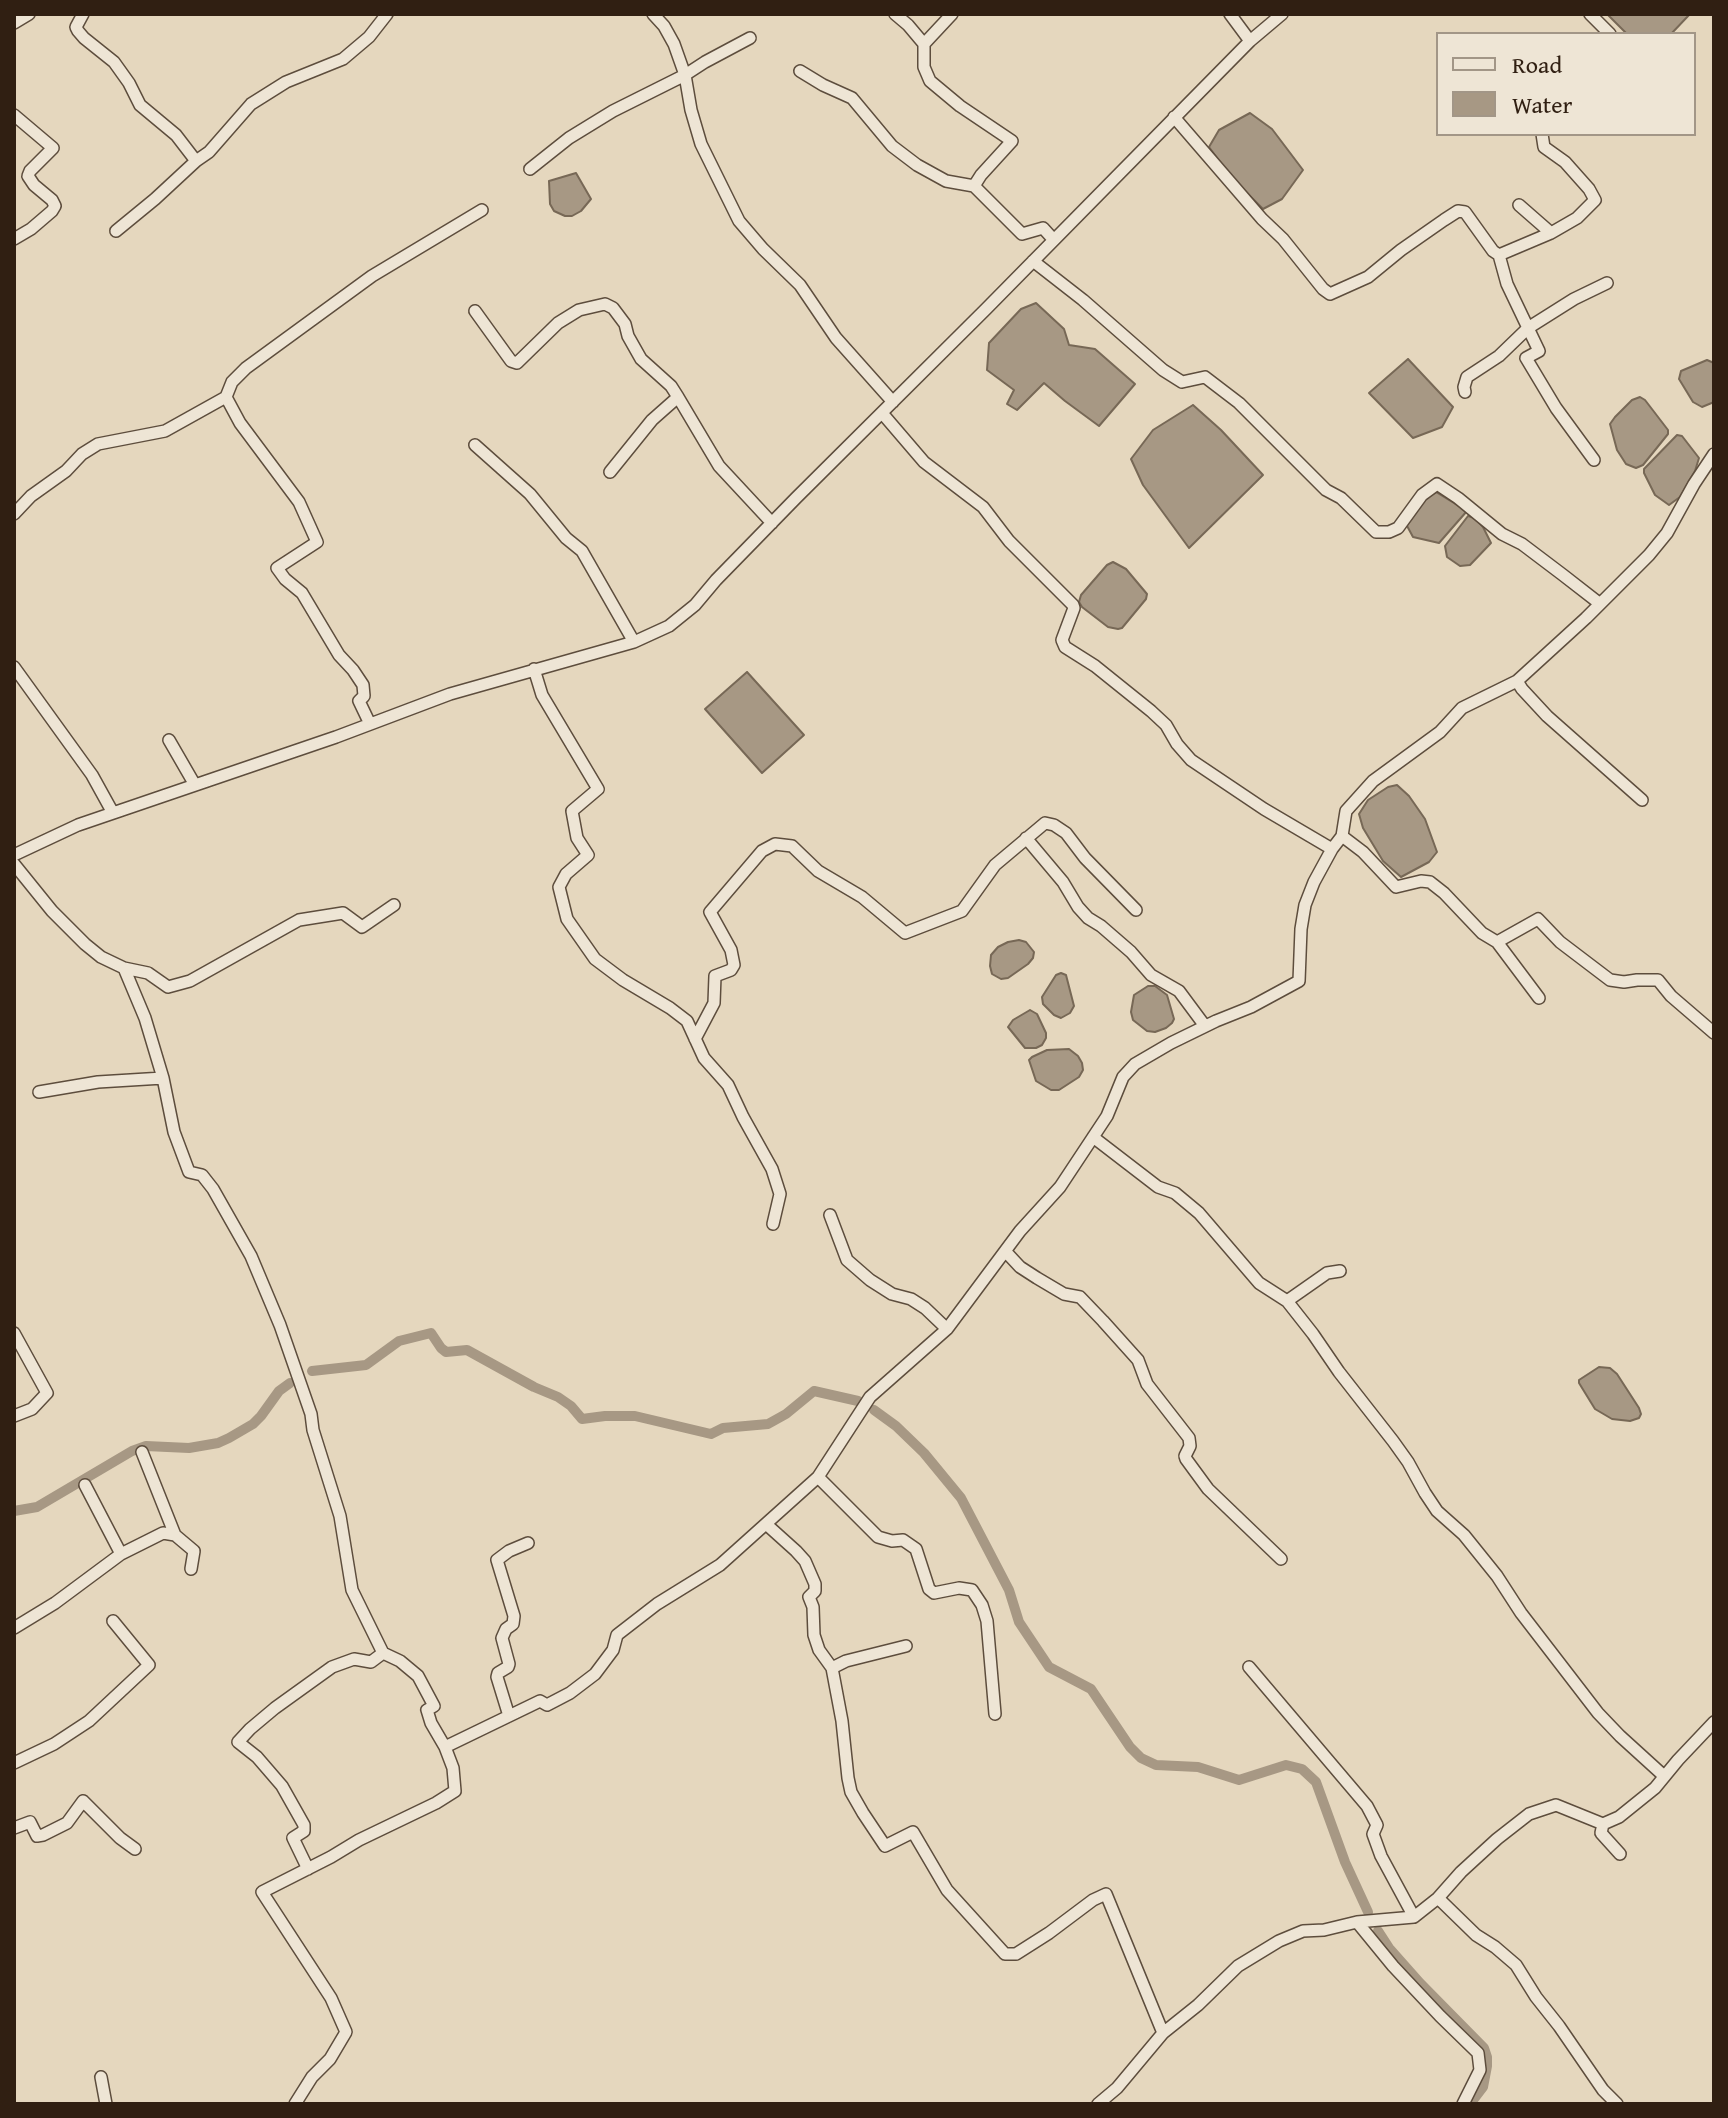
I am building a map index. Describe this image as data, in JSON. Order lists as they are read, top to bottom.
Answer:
{
  "legend": ["Road", "Water"]
}
